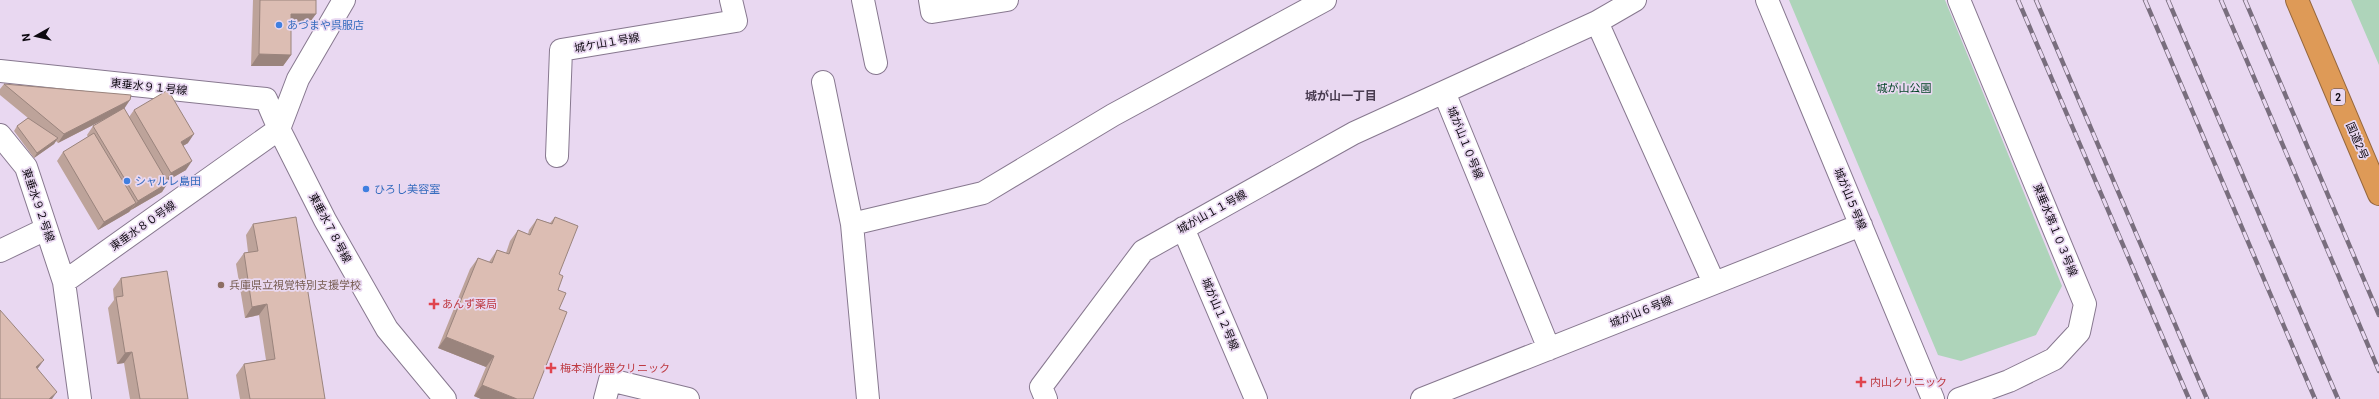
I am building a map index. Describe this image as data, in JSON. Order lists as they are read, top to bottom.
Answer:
{
  "streets": {
    "highway": ["2", "国道2号"],
    "street": [
      "城ケ山１号線",
      "東垂水９１号線",
      "城が山１０号線",
      "城が山５号線",
      "東垂水９２号線",
      "城が山１１号線",
      "東垂水８０号線",
      "東垂水７８号線",
      "東垂水第１０３号線",
      "城が山６号線",
      "城が山１２号線"
    ]
  },
  "crossings": [
    ["東垂水９１号線", "東垂水８０号線"],
    ["東垂水９１号線", "東垂水７８号線"],
    ["城が山１０号線", "城が山１１号線"],
    ["城が山１０号線", "城が山６号線"],
    ["城が山５号線", "城が山６号線"],
    ["東垂水９２号線", "東垂水８０号線"],
    ["城が山１１号線", "城が山１２号線"],
    ["東垂水８０号線", "東垂水７８号線"]
  ],
  "districts": ["城が山一丁目"],
  "parks": ["城が山公園"],
  "places": {
    "other": [
      "あづまや呉服店",
      "シャルレ島田",
      "ひろし美容室",
      "兵庫県立視覚特別支援学校"
    ],
    "health": ["あんず薬局", "梅本消化器クリニック", "内山クリニック"]
  },
  "north": "left"
}
